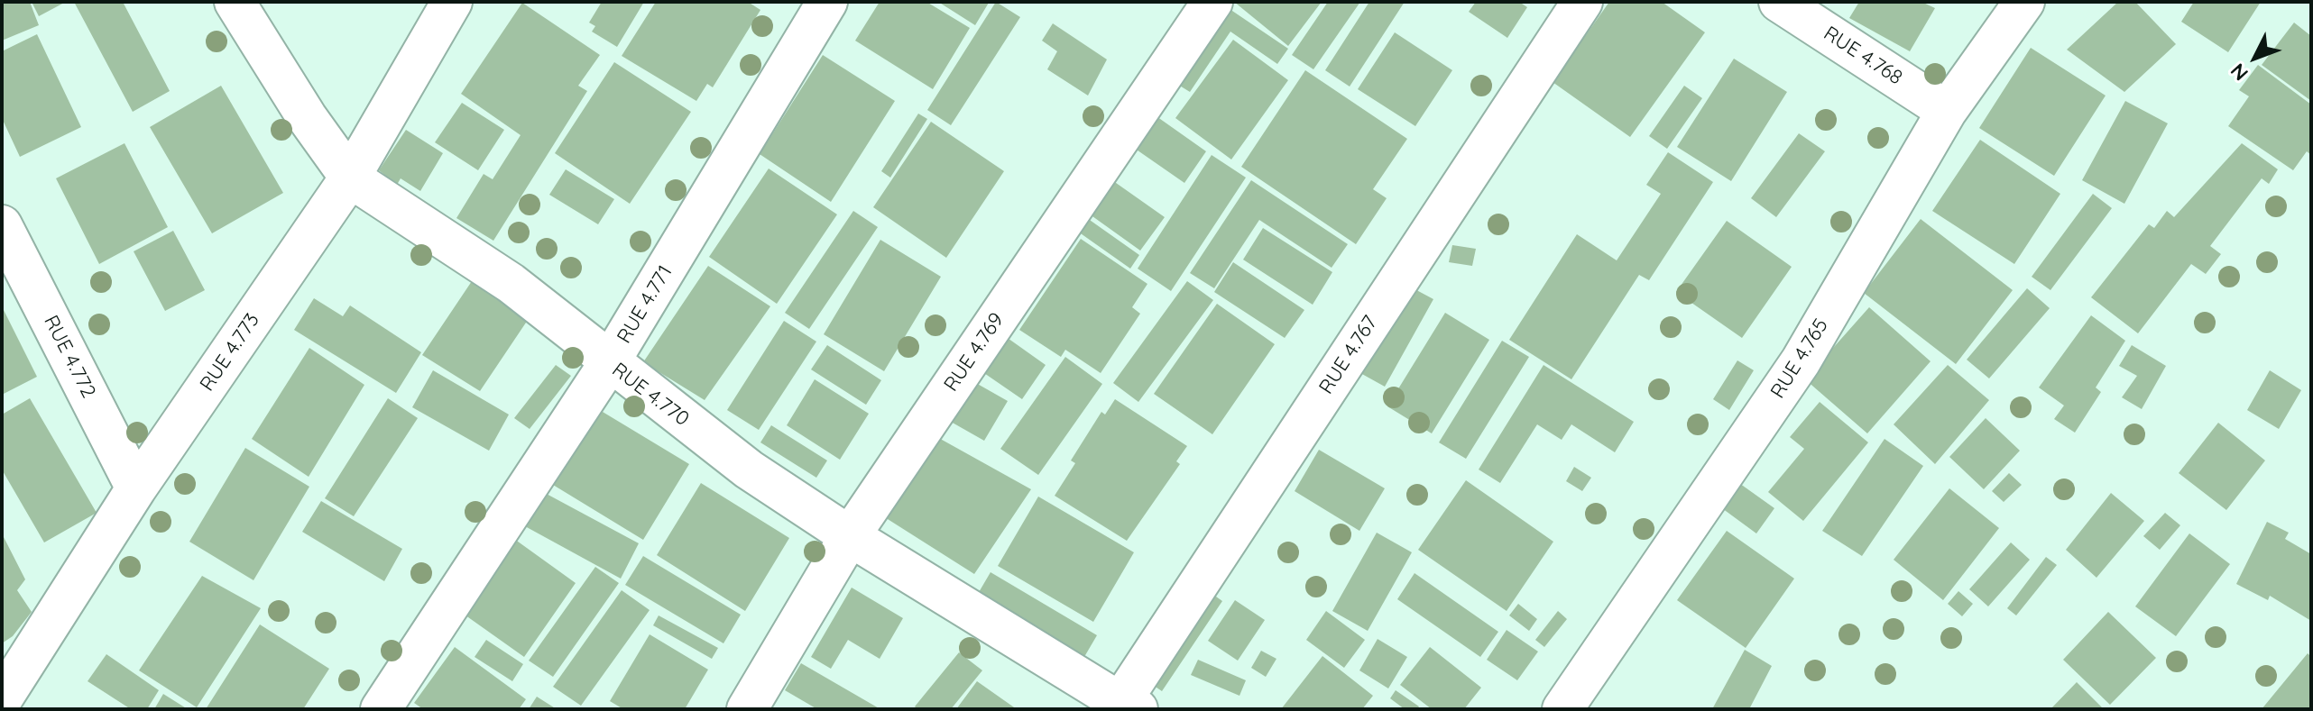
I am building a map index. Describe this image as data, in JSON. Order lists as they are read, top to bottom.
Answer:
{
  "streets": {
    "street": [
      "RUE 4.768",
      "RUE 4.771",
      "RUE 4.773",
      "RUE 4.769",
      "RUE 4.767",
      "RUE 4.772",
      "RUE 4.765",
      "RUE 4.770"
    ]
  },
  "crossings": [
    ["RUE 4.768", "RUE 4.765"],
    ["RUE 4.771", "RUE 4.770"],
    ["RUE 4.773", "RUE 4.772"],
    ["RUE 4.773", "RUE 4.770"],
    ["RUE 4.769", "RUE 4.770"],
    ["RUE 4.767", "RUE 4.770"]
  ],
  "north": "bottom left"
}
